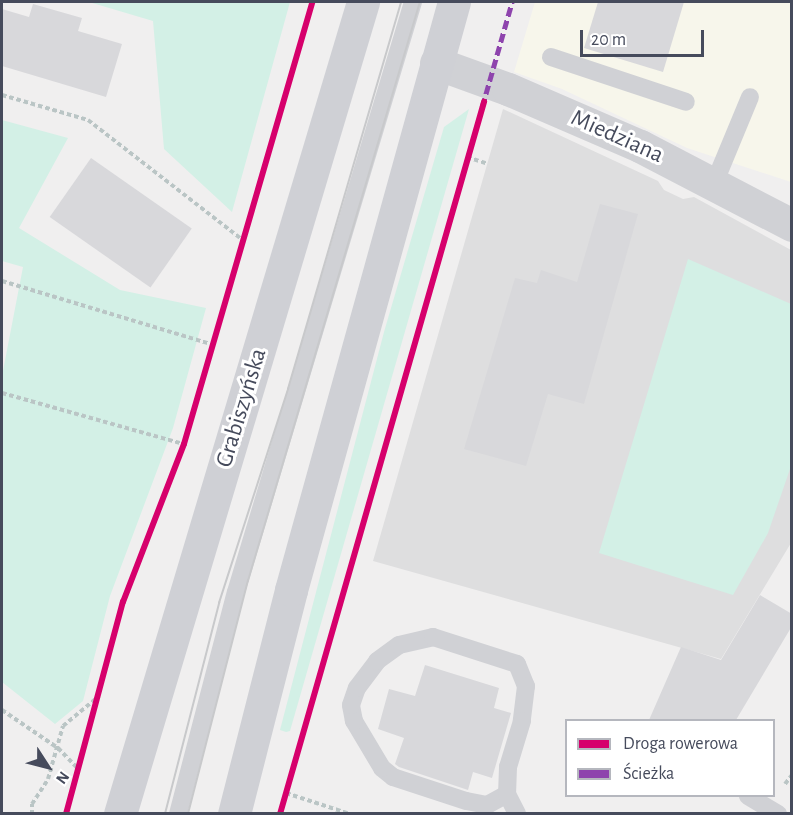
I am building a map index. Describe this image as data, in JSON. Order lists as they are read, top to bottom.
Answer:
{
  "streets": {
    "main road": ["Grabiszyńska"],
    "street": ["Miedziana"]
  },
  "legend": ["Droga rowerowa", "Ścieżka"],
  "scale_bar": "20 m",
  "north": "bottom right"
}
